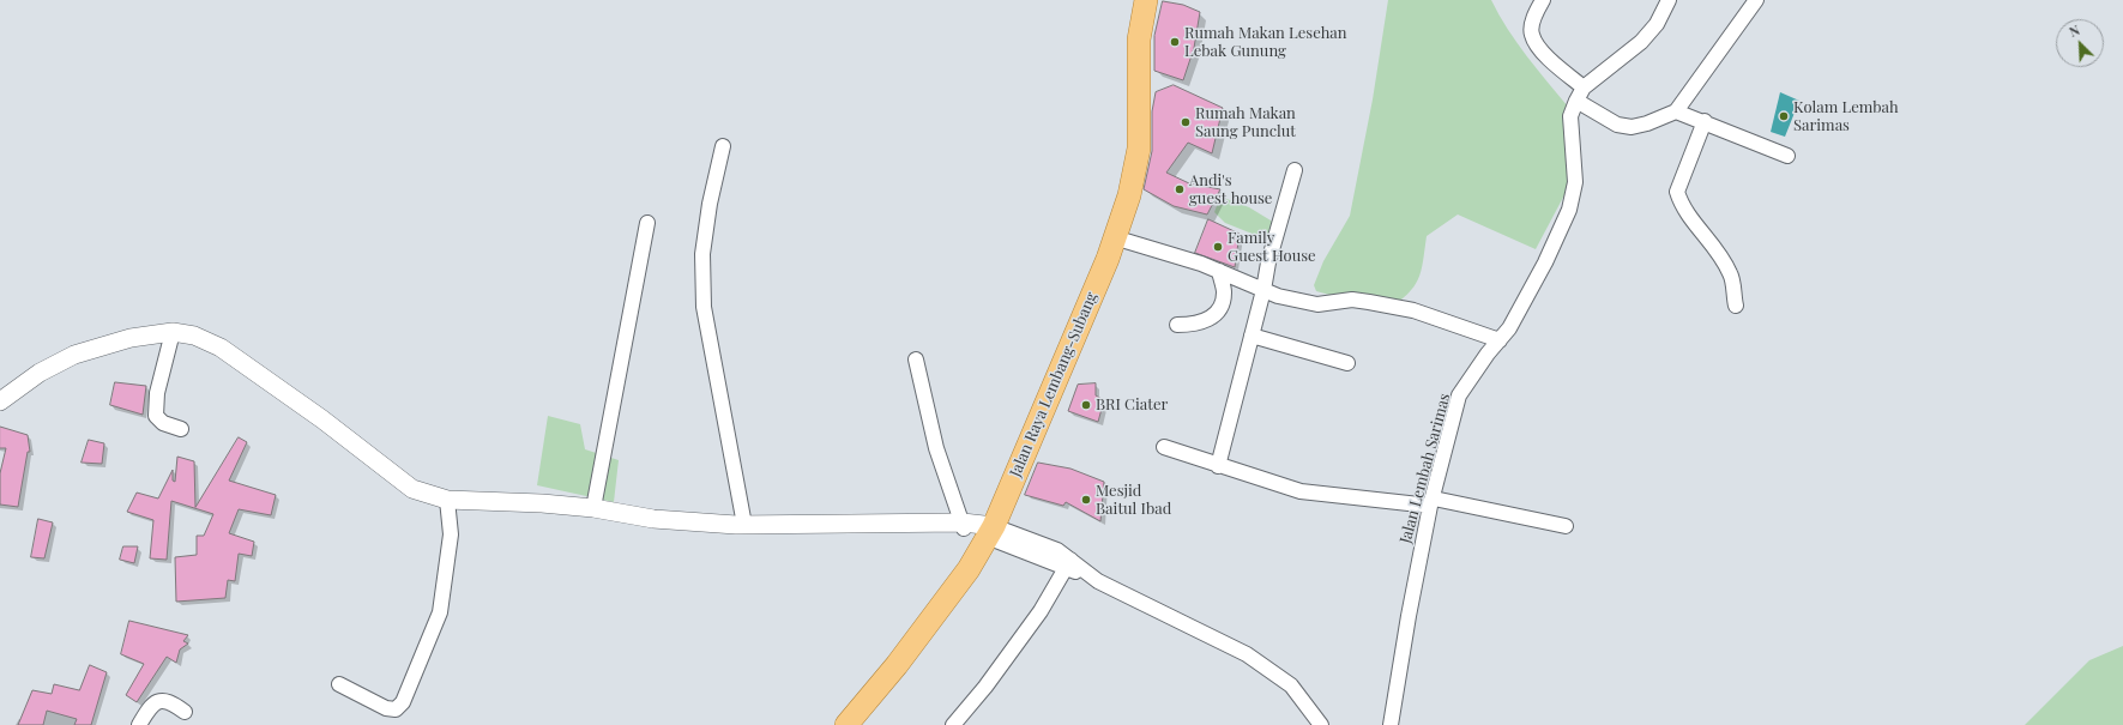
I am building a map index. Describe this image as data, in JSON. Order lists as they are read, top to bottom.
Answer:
{
  "streets": {
    "main road": ["Jalan Raya Lembang-Subang"],
    "street": ["Jalan Lembah Sarimas"]
  },
  "places": [
    "Rumah Makan Lesehan Lebak Gunung",
    "Kolam Lembah Sarimas",
    "Rumah Makan Saung Punclut",
    "Andi's guest house",
    "Family Guest House",
    "BRI Ciater",
    "Mesjid Baitul Ibad"
  ],
  "north": "top left"
}
